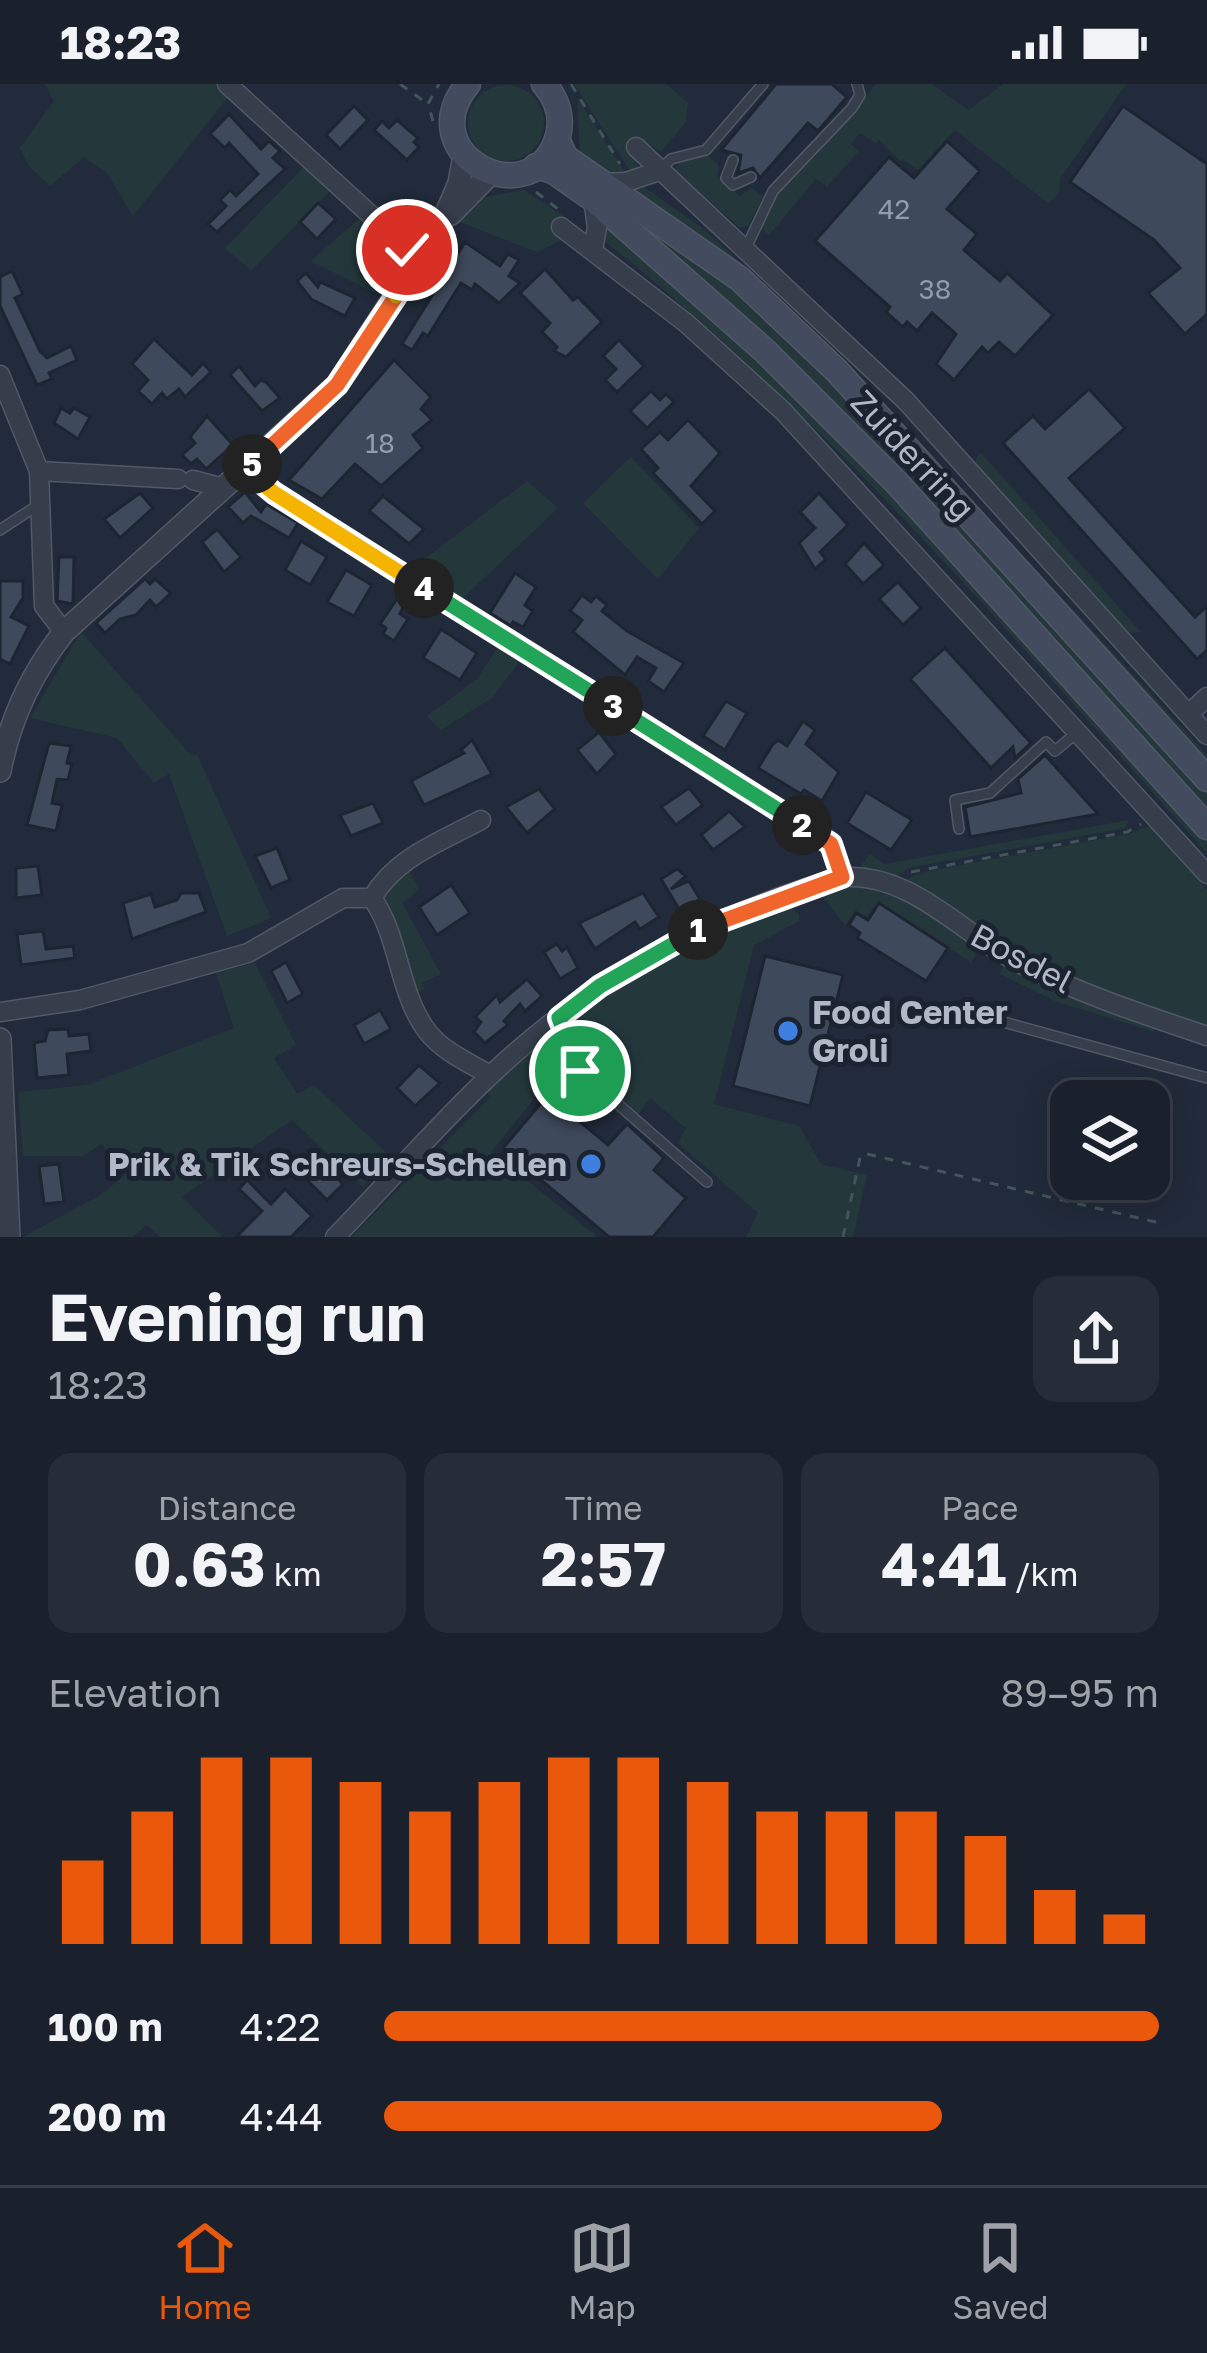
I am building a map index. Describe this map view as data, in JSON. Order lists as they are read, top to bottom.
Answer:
{
  "streets": {
    "main road": ["Zuiderring"],
    "street": ["Bosdel"]
  },
  "places": ["Food Center Groli", "Prik & Tik Schreurs-Schellen"],
  "house_numbers": ["42", "38", "18"],
  "page": {
    "status": "18:23",
    "pins": [
      "5",
      "4",
      "3",
      "2",
      "1"
    ],
    "heading": ["Evening run", "18:23"],
    "stats": [
      ["Distance", "0.63 km"],
      ["Time", "2:57"],
      ["Pace", "4:41 /km"]
    ],
    "chart": ["Elevation", "89–95 m"],
    "list": [
      {
        "name": "100 m",
        "note": "4:22"
      },
      {
        "name": "200 m",
        "note": "4:44"
      }
    ],
    "tabs": ["Home", "Map", "Saved"]
  }
}
